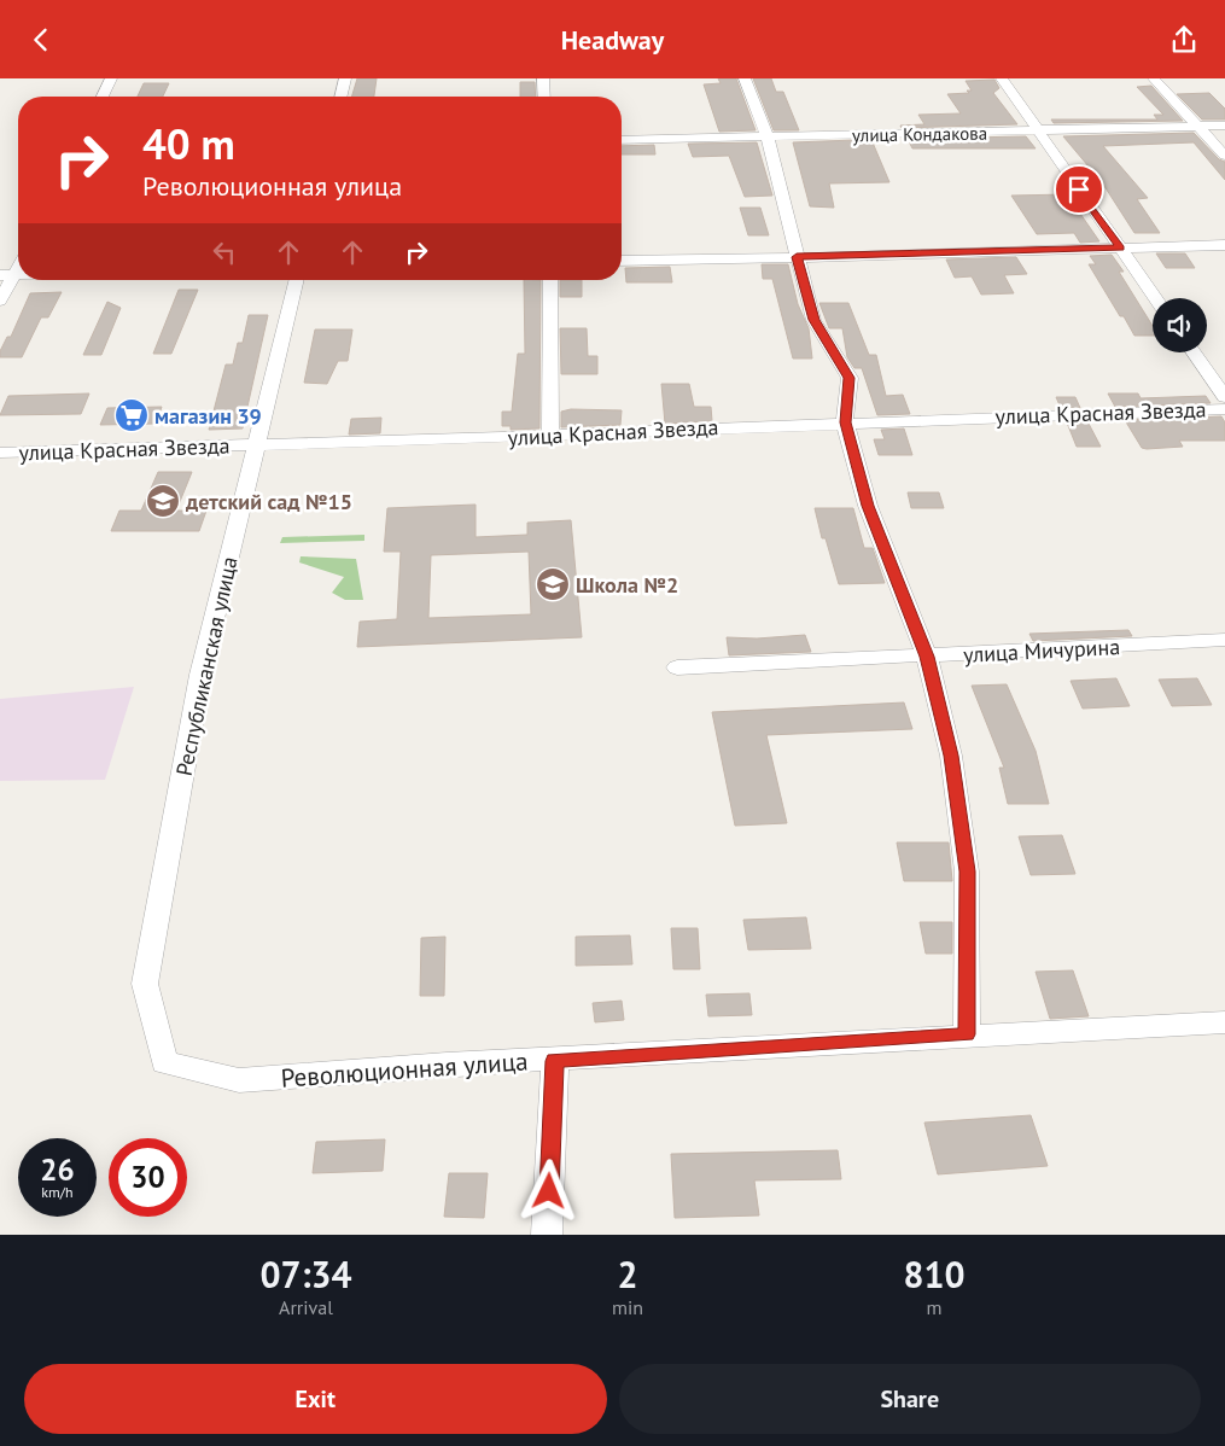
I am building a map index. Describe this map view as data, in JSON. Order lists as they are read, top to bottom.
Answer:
{
  "streets": {
    "street": [
      "улица Кондакова",
      "улица Красная Звезда",
      "улица Мичурина",
      "Республиканская улица",
      "Революционная улица"
    ]
  },
  "crossings": [
    ["улица Красная Звезда", "Республиканская улица"],
    ["Республиканская улица", "Революционная улица"]
  ],
  "places": {
    "supermarket": ["магазин 39"],
    "school or university": ["детский сад №15", "Школа №2"]
  },
  "page": {
    "header": "Headway",
    "turn": ["40 m", "Революционная улица"],
    "speed": "26 km/h",
    "limit": "30",
    "eta": [
      "07:34",
      "Arrival",
      "2",
      "min",
      "810",
      "m"
    ],
    "buttons": ["Exit", "Share"]
  }
}
